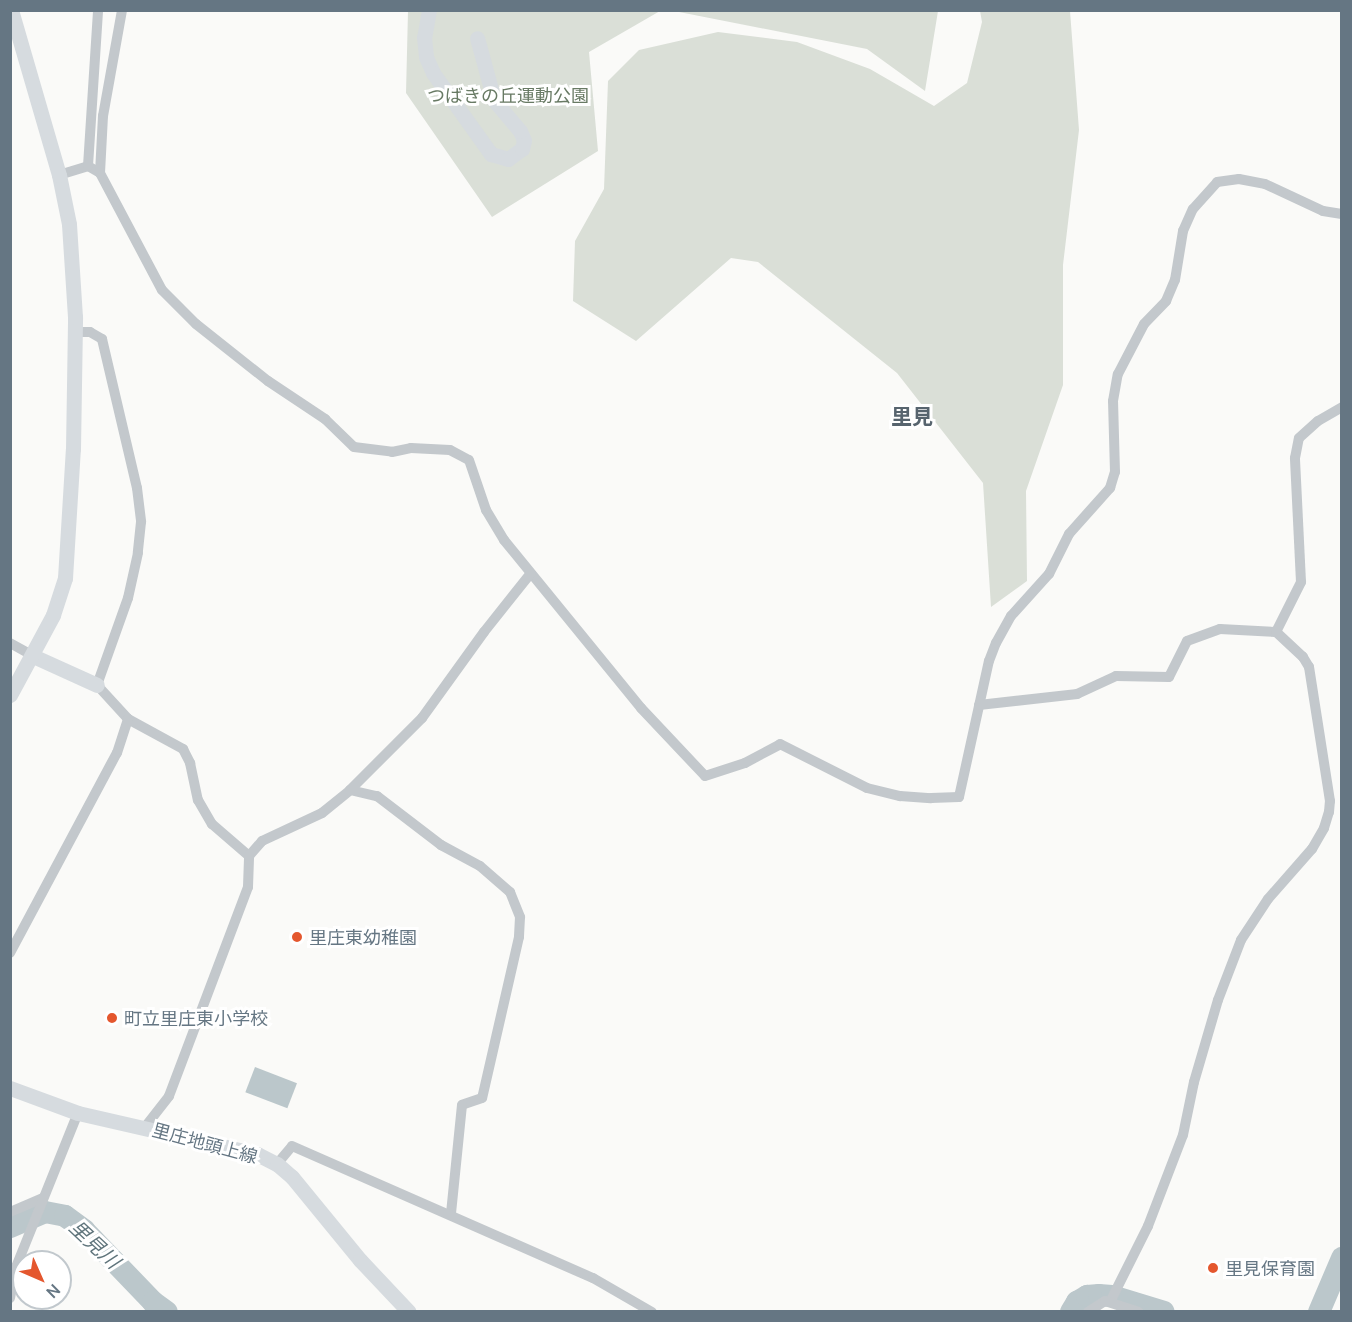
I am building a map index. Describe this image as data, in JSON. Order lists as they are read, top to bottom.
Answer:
{
  "streets": {
    "street": ["里庄地頭上線"]
  },
  "districts": ["里見"],
  "water": ["里見川"],
  "parks": ["つばきの丘運動公園"],
  "places": ["里庄東幼稚園", "町立里庄東小学校", "里見保育園"],
  "north": "bottom right"
}
